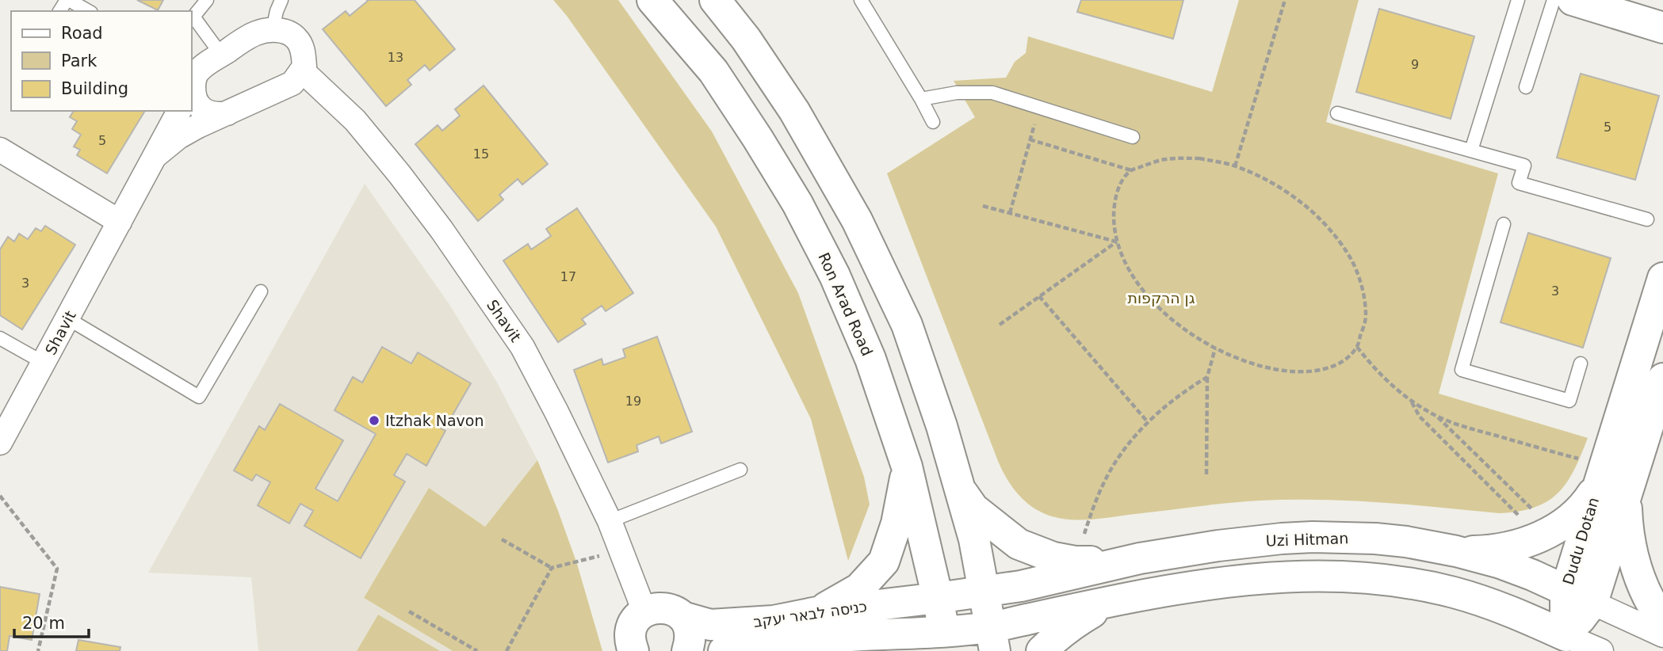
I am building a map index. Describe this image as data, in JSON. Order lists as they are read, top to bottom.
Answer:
{
  "streets": {
    "street": [
      "Ron Arad Road",
      "Shavit",
      "Uzi Hitman",
      "Dudu Dotan",
      "כניסה לבאר יעקב"
    ]
  },
  "crossings": [
    ["Ron Arad Road", "Uzi Hitman"],
    ["Ron Arad Road", "כניסה לבאר יעקב"],
    ["Shavit", "כניסה לבאר יעקב"],
    ["Uzi Hitman", "Dudu Dotan"],
    ["Uzi Hitman", "כניסה לבאר יעקב"]
  ],
  "parks": ["גן הרקפות"],
  "places": ["Itzhak Navon"],
  "house_numbers": [
    "13",
    "9",
    "5",
    "5",
    "15",
    "17",
    "3",
    "3",
    "19"
  ],
  "legend": ["Road", "Park", "Building"],
  "scale_bar": "20 m"
}
